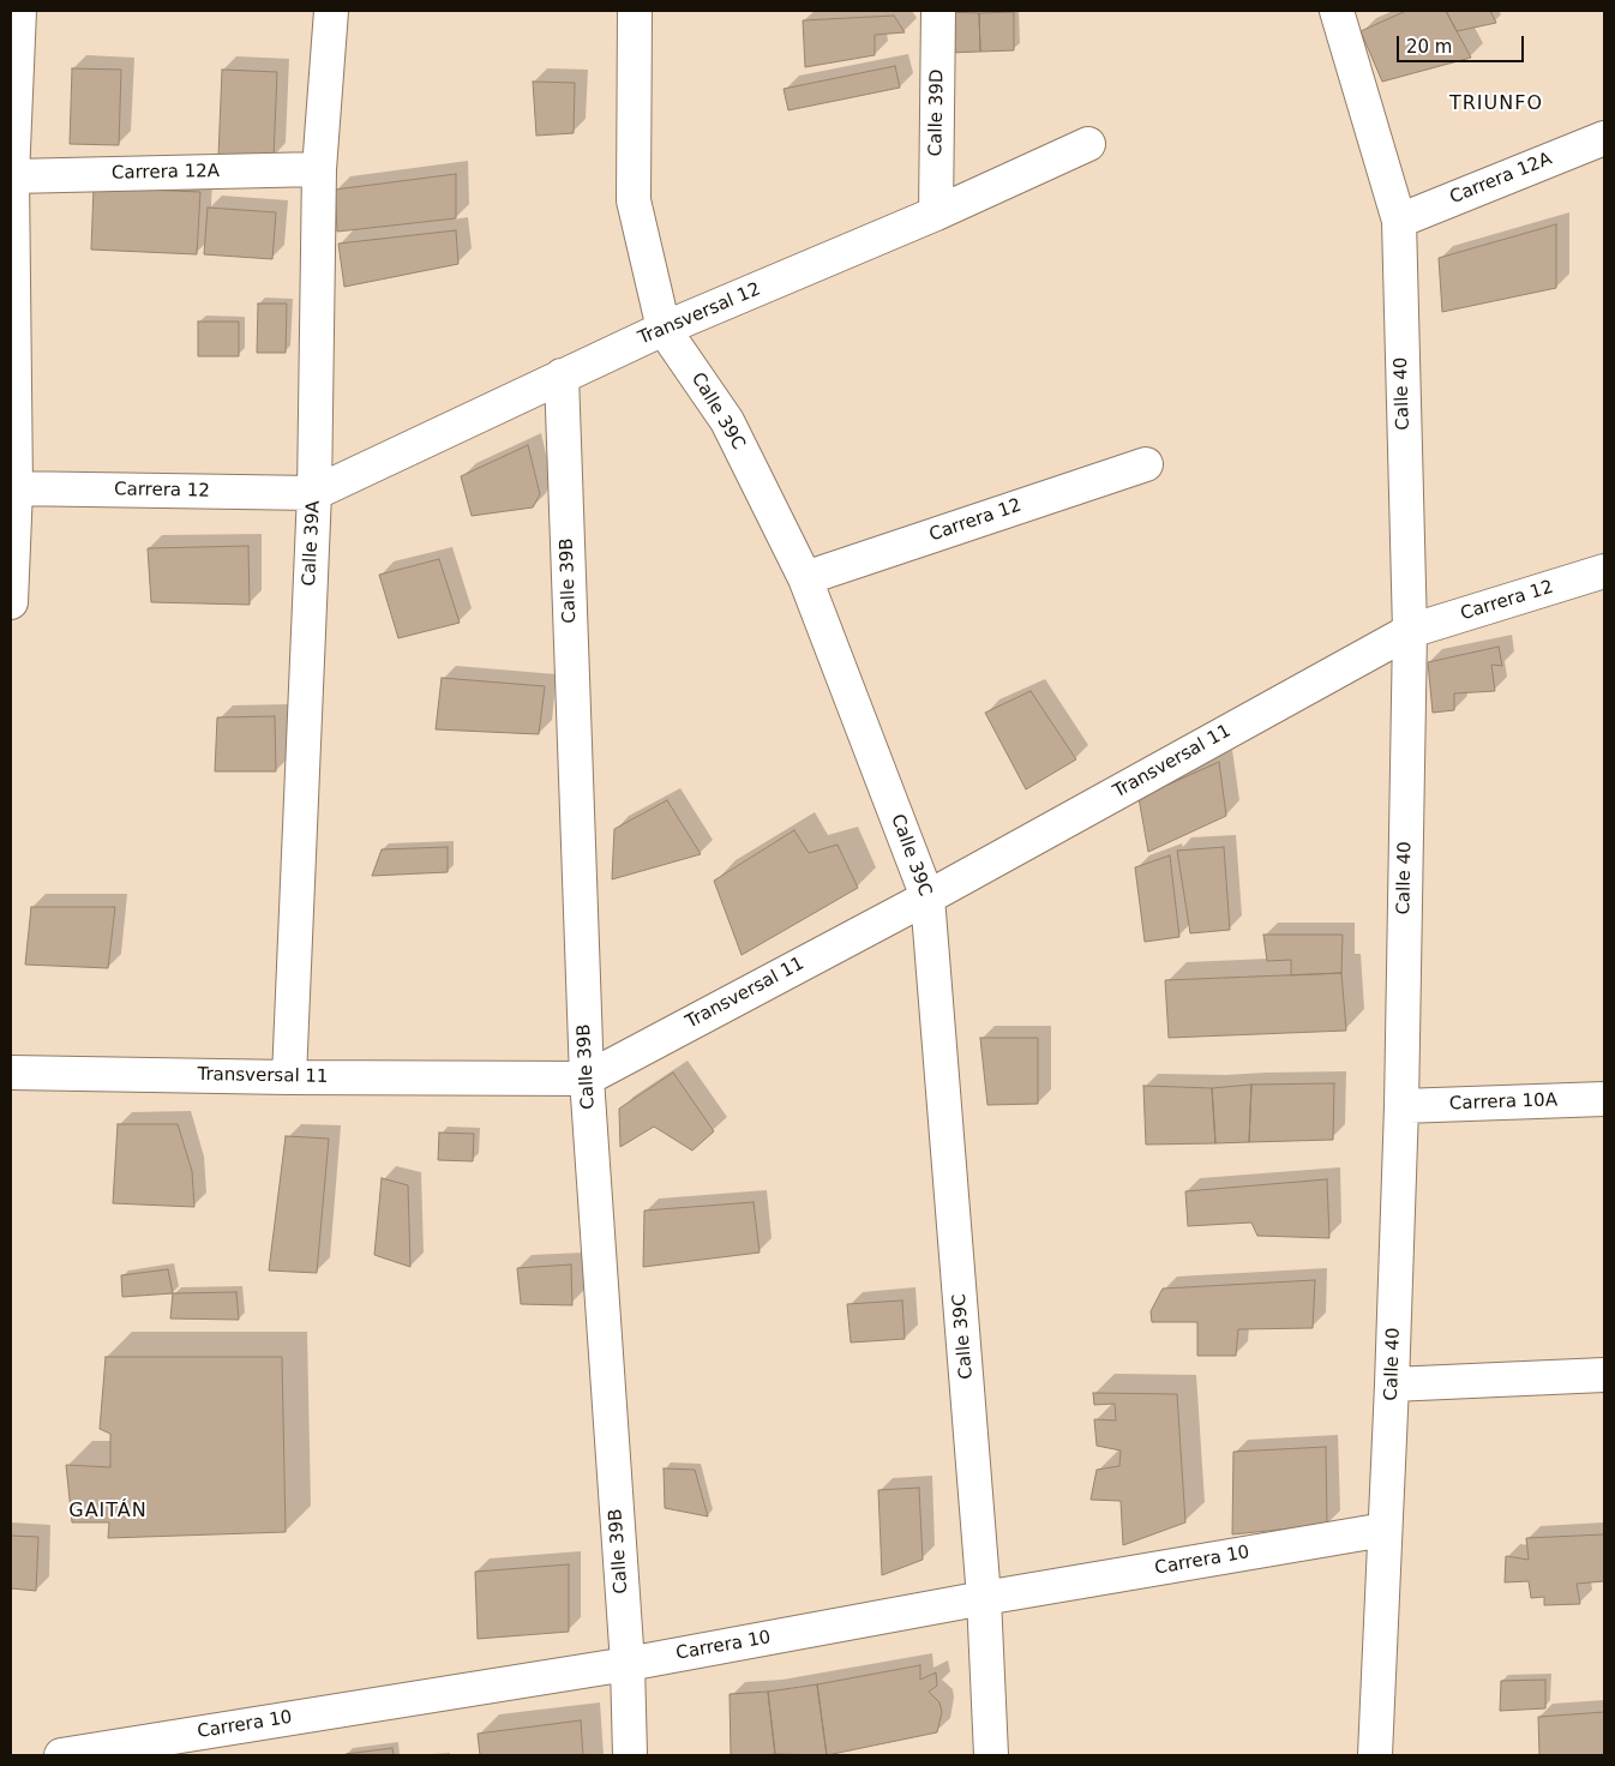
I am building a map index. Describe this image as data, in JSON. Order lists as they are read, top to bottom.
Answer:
{
  "streets": {
    "street": [
      "Calle 39D",
      "Carrera 12A",
      "Transversal 12",
      "Calle 40",
      "Calle 39C",
      "Carrera 12",
      "Calle 39A",
      "Calle 39B",
      "Transversal 11",
      "Carrera 10A",
      "Carrera 10"
    ]
  },
  "crossings": [
    ["Calle 39D", "Transversal 12"],
    ["Carrera 12A", "Calle 40"],
    ["Carrera 12A", "Calle 39A"],
    ["Transversal 12", "Calle 39C"],
    ["Transversal 12", "Carrera 12"],
    ["Transversal 12", "Calle 39A"],
    ["Transversal 12", "Calle 39B"],
    ["Calle 40", "Carrera 12"],
    ["Calle 40", "Transversal 11"],
    ["Calle 40", "Carrera 10A"],
    ["Calle 40", "Carrera 10"],
    ["Calle 39C", "Carrera 12"],
    ["Calle 39C", "Transversal 11"],
    ["Calle 39C", "Carrera 10"],
    ["Carrera 12", "Calle 39A"],
    ["Carrera 12", "Transversal 11"],
    ["Calle 39A", "Transversal 11"],
    ["Calle 39B", "Transversal 11"],
    ["Calle 39B", "Carrera 10"]
  ],
  "districts": ["TRIUNFO", "GAITÁN"],
  "scale_bar": "20 m"
}
